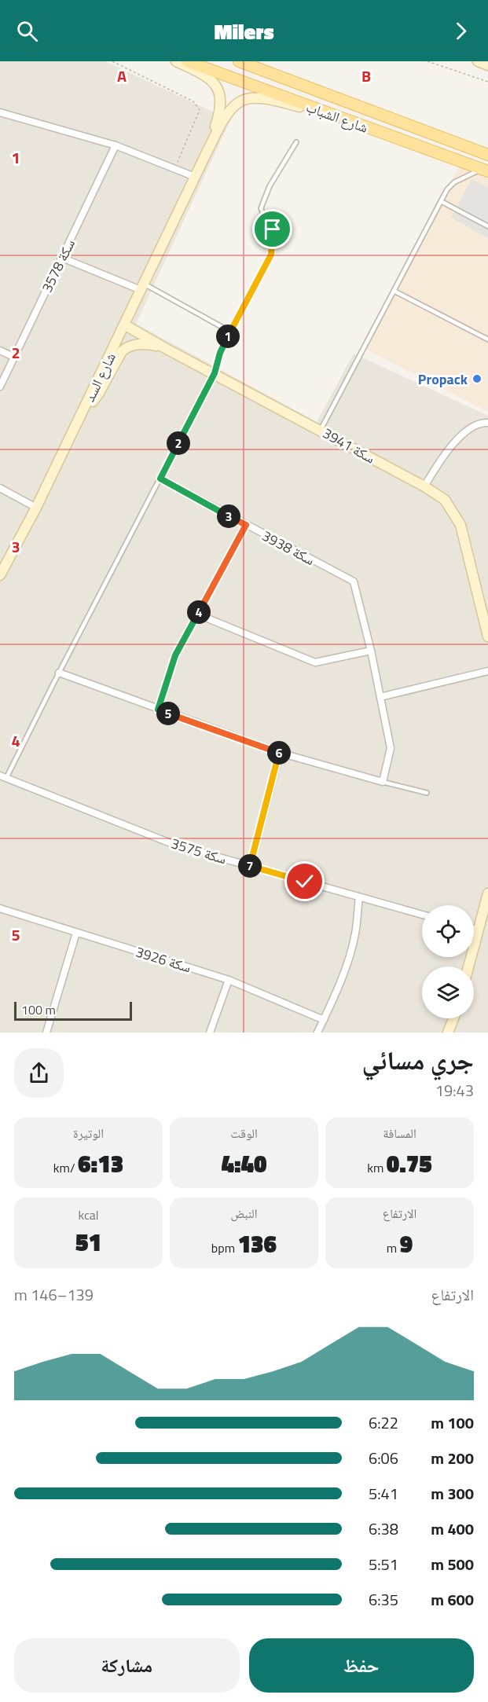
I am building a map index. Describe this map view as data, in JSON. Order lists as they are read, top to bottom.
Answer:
{
  "streets": {
    "main road": ["شارع الشباب"],
    "street": [
      "سكة 3578",
      "شارع السد",
      "سكة 3941",
      "سكة 3938",
      "سكة 3575",
      "سكة 3926"
    ]
  },
  "crossings": [
    ["شارع السد", "سكة 3941"]
  ],
  "places": ["Propack"],
  "scale_bar": "100 m",
  "page": {
    "header": "Milers",
    "pins": [
      "1",
      "2",
      "3",
      "4",
      "5",
      "6",
      "7"
    ],
    "scale": "100 m",
    "heading": ["جري مسائي", "19:43"],
    "stats": [
      ["المسافة", "0.75 km"],
      ["الوقت", "4:40"],
      ["الوتيرة", "6:13 /km"],
      ["الارتفاع", "9 m"],
      ["النبض", "136 bpm"],
      ["kcal", "51"]
    ],
    "chart": ["الارتفاع", "139–146 m"],
    "list": [
      {
        "name": "100 m",
        "note": "6:22"
      },
      {
        "name": "200 m",
        "note": "6:06"
      },
      {
        "name": "300 m",
        "note": "5:41"
      },
      {
        "name": "400 m",
        "note": "6:38"
      },
      {
        "name": "500 m",
        "note": "5:51"
      },
      {
        "name": "600 m",
        "note": "6:35"
      }
    ],
    "buttons": ["حفظ", "مشاركة"]
  },
  "grid": {
    "columns": ["A", "B"],
    "rows": [
      "1",
      "2",
      "3",
      "4",
      "5"
    ]
  }
}
